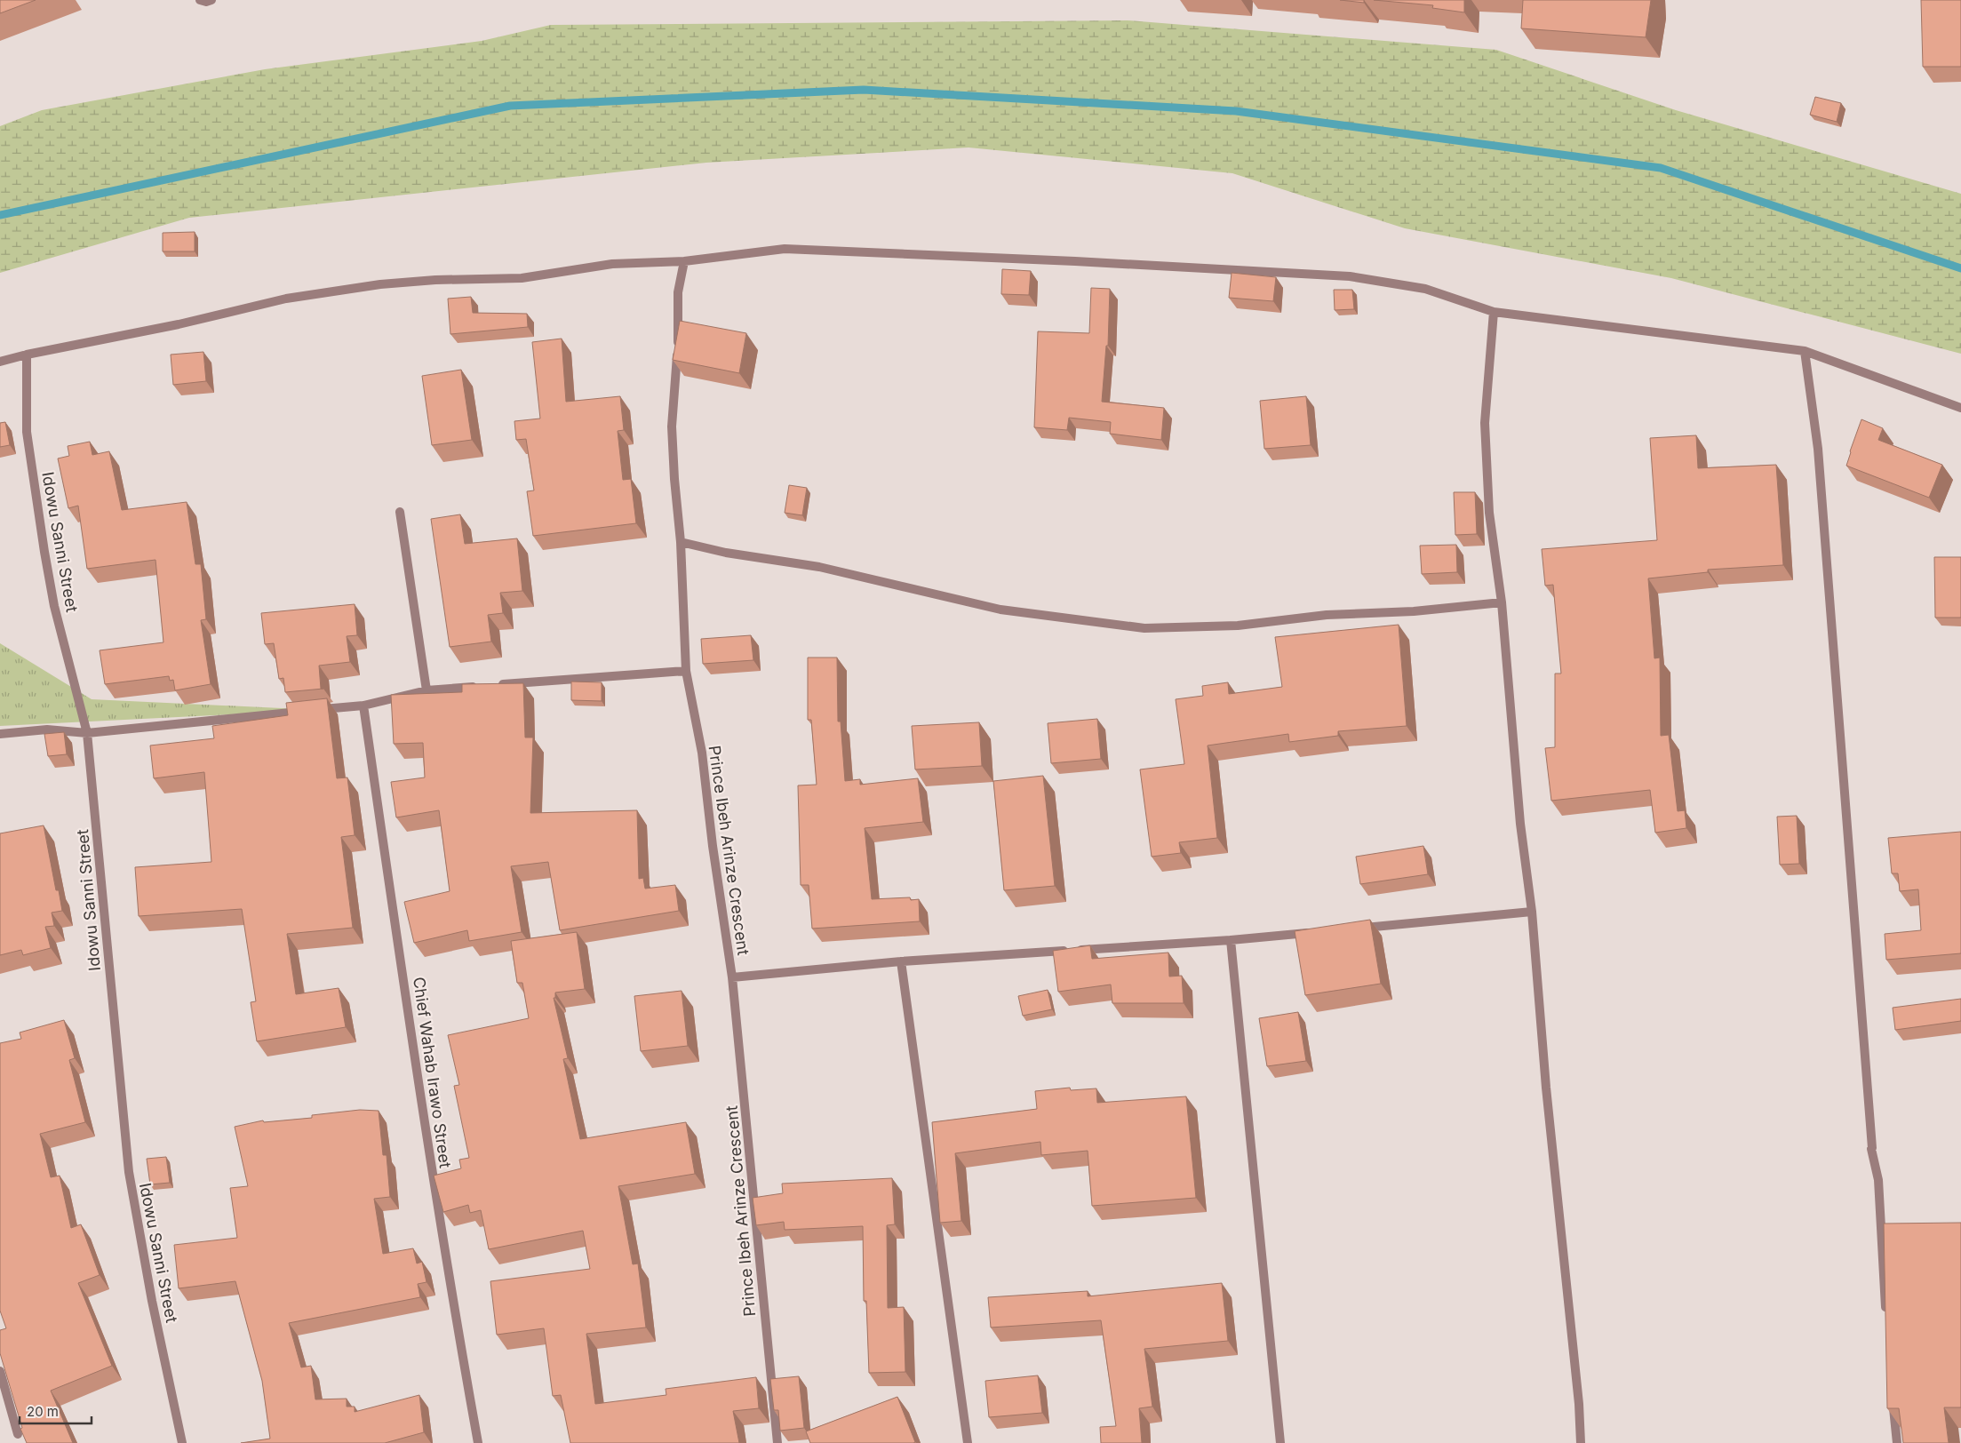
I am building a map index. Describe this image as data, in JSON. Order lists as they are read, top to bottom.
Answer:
{
  "streets": {
    "street": ["Idowu Sanni Street", "Prince Ibeh Arinze Crescent", "Chief Wahab Irawo Street"]
  },
  "scale_bar": "20 m"
}
